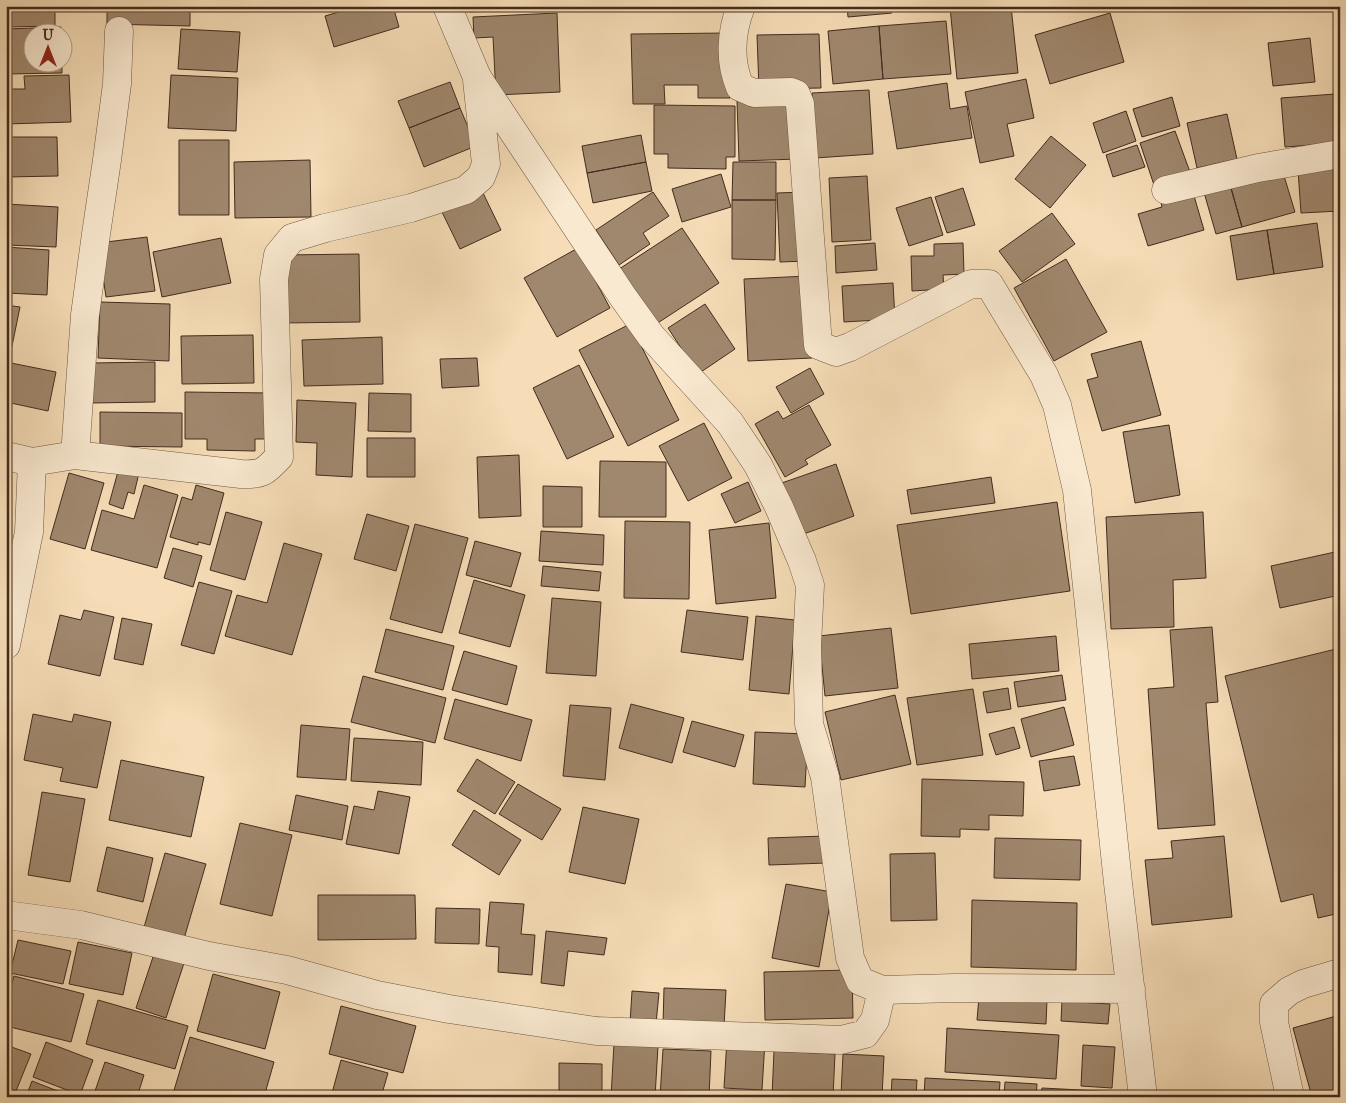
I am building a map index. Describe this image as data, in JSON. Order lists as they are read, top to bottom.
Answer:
{
  "north": "top"
}
